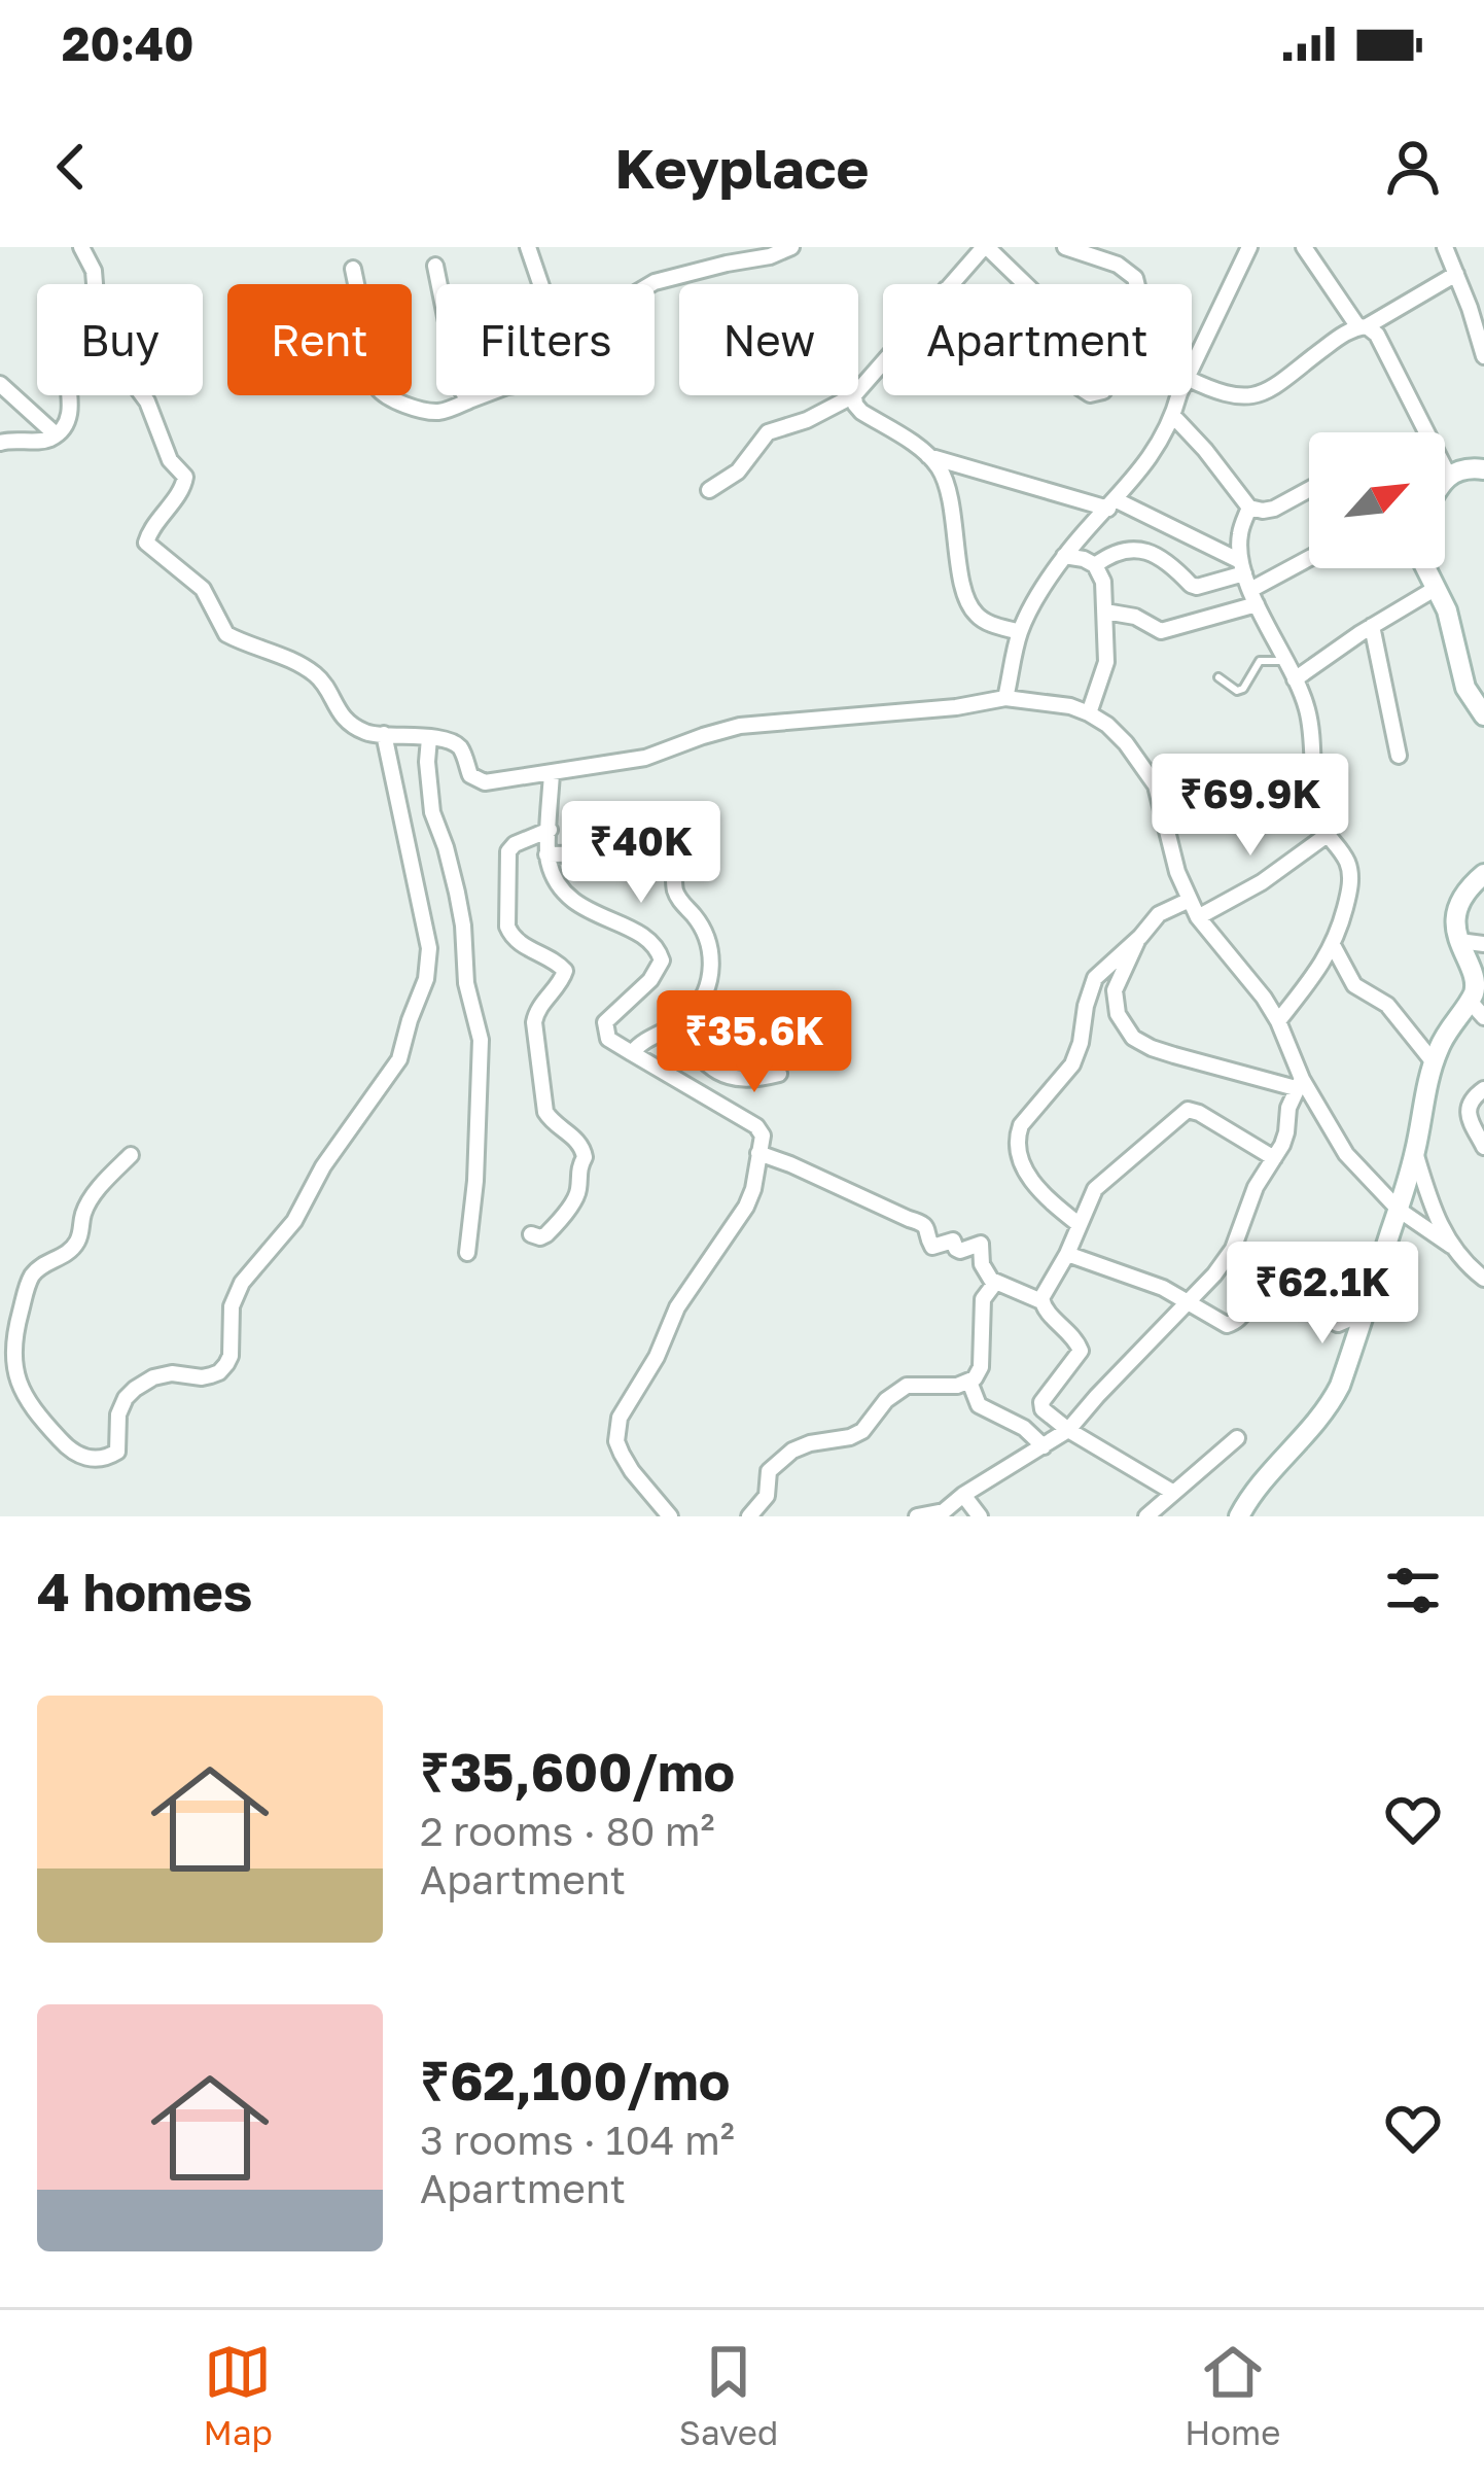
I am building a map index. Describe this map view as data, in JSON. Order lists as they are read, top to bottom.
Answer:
{
  "north": "top right",
  "page": {
    "status": "20:40",
    "header": "Keyplace",
    "chip": [
      "Buy",
      "Rent",
      "Filters",
      "New",
      "Apartment"
    ],
    "price": [
      "₹69.9K",
      "₹40K",
      "₹35.6K",
      "₹62.1K"
    ],
    "heading": "4 homes",
    "list": [
      {
        "name": "₹35,600/mo",
        "note": "2 rooms · 80 m² · Apartment"
      },
      {
        "name": "₹62,100/mo",
        "note": "3 rooms · 104 m² · Apartment"
      }
    ],
    "tabs": ["Map", "Saved", "Home"]
  }
}
